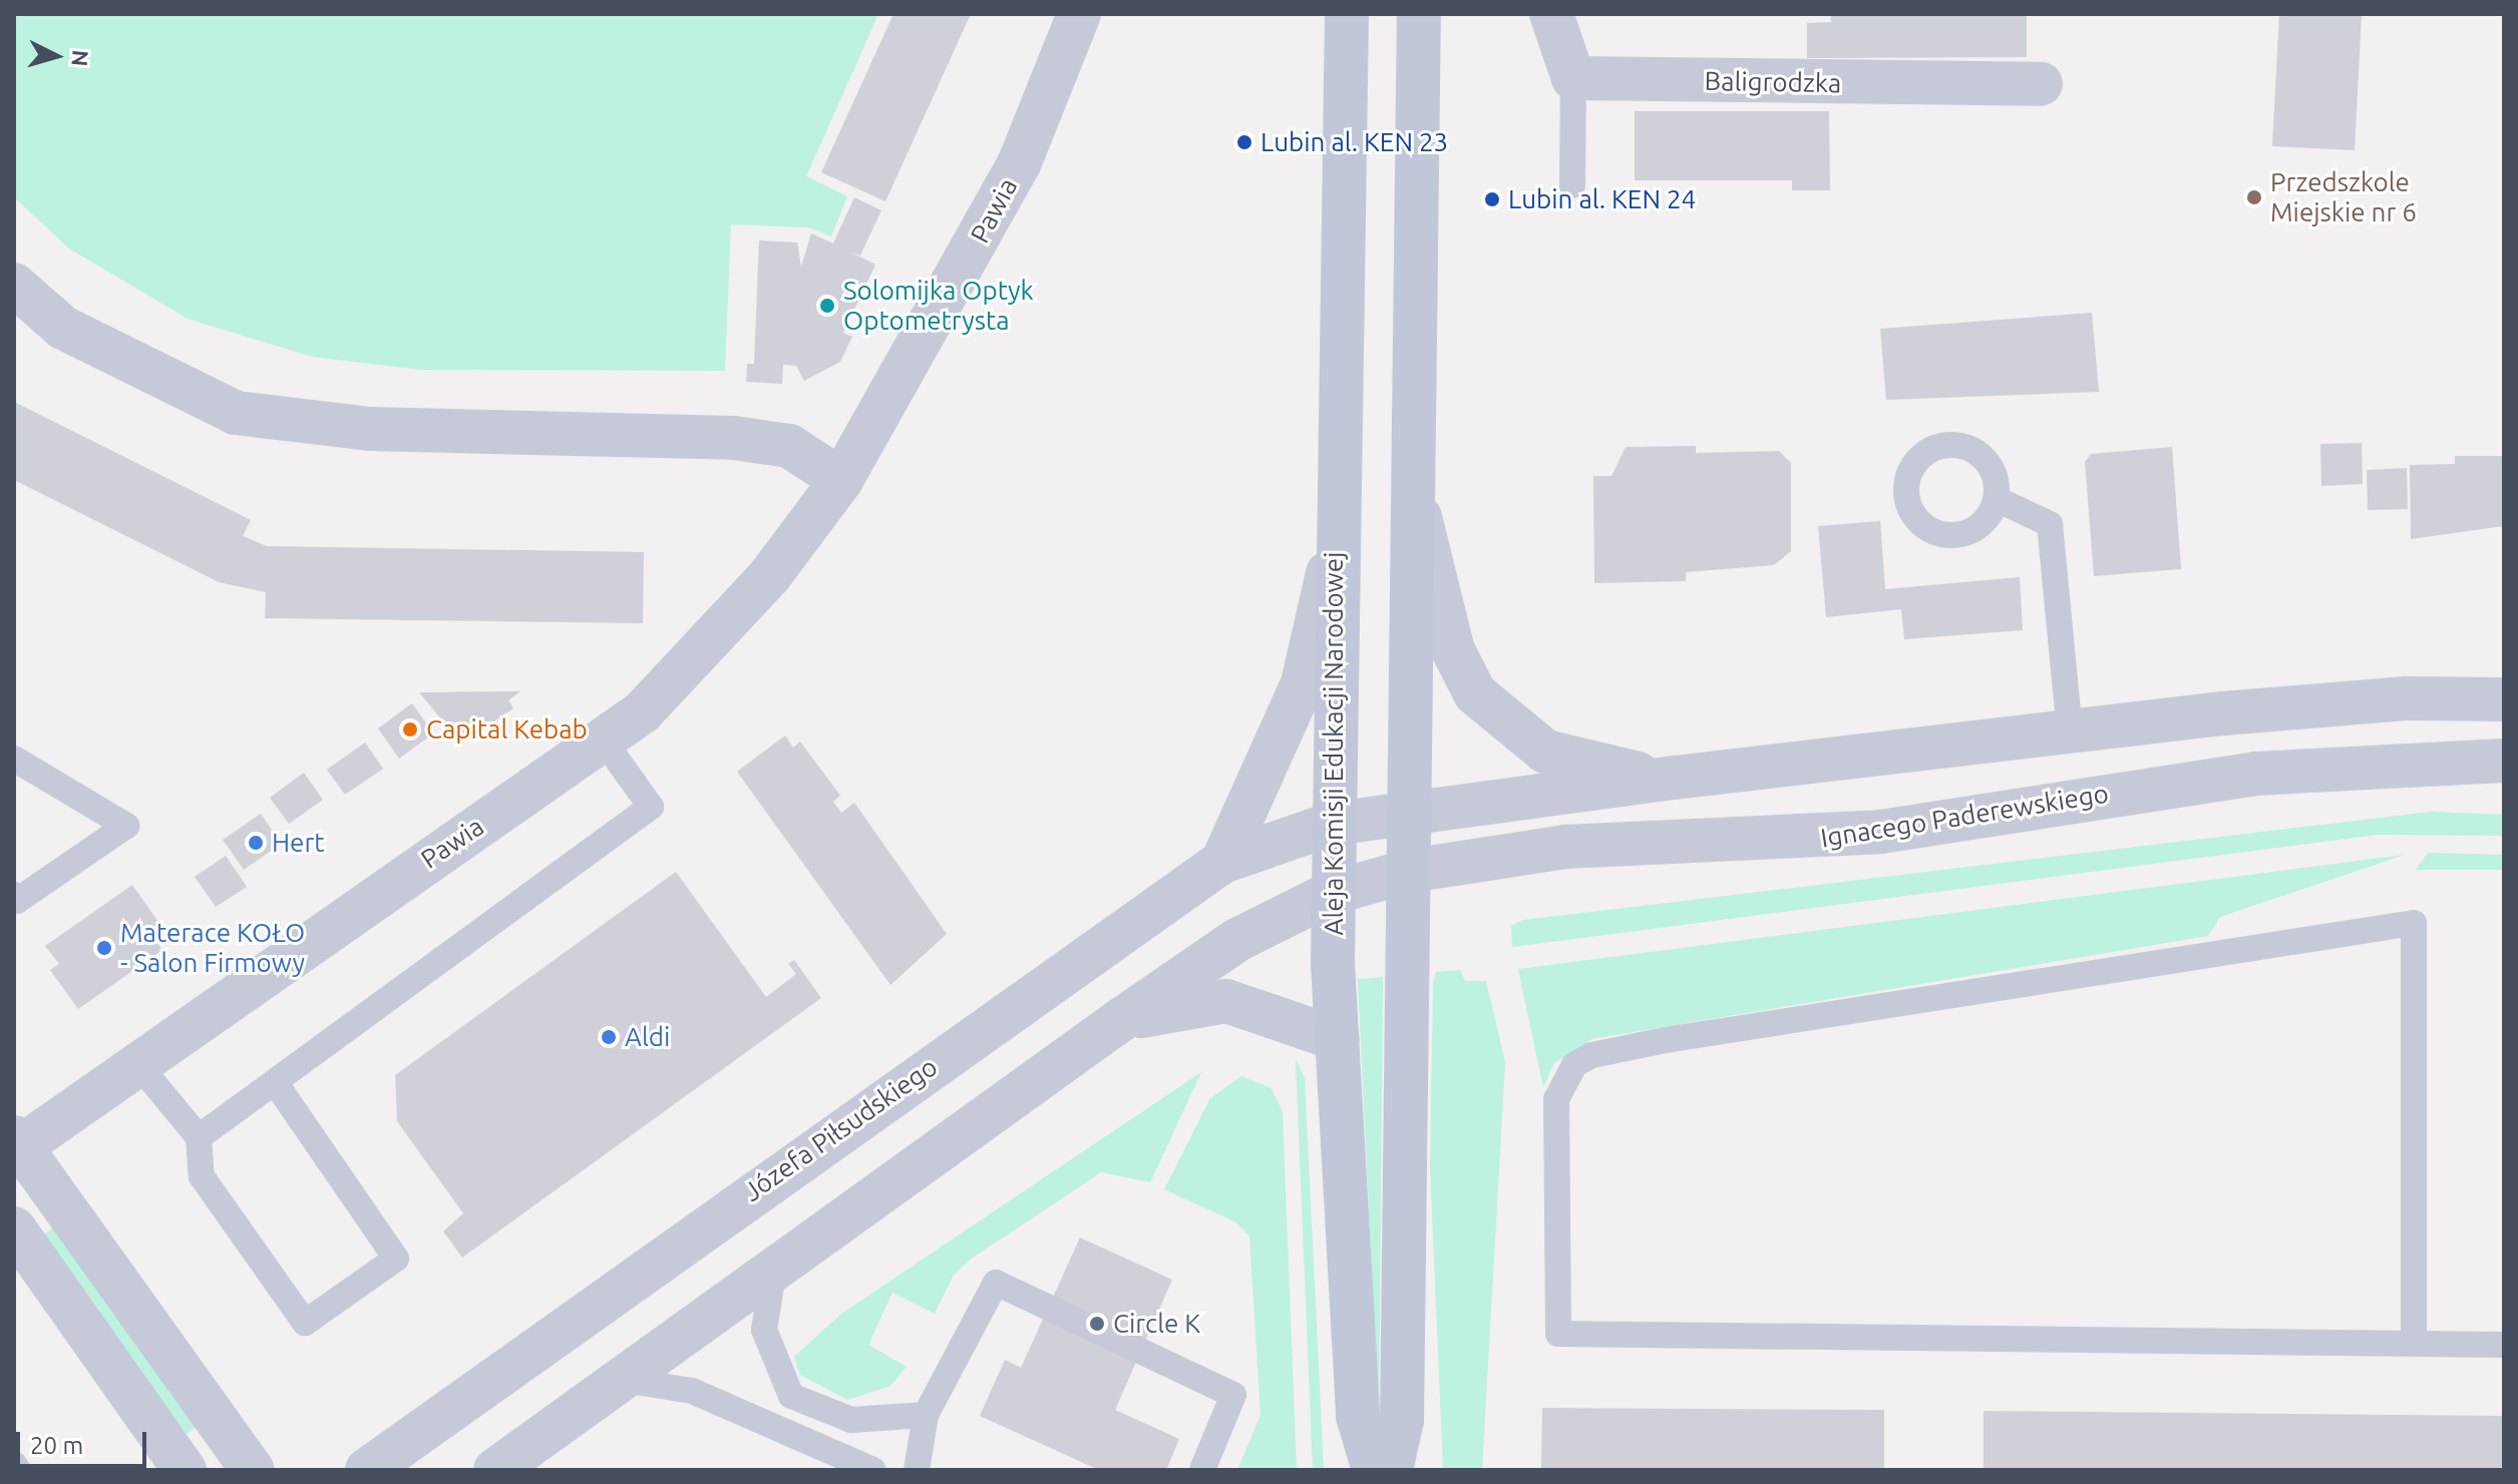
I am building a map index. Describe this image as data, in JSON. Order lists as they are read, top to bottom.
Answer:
{
  "streets": {
    "main road": ["Aleja Komisji Edukacji Narodowej"],
    "street": [
      "Baligrodzka",
      "Pawia",
      "Ignacego Paderewskiego",
      "Józefa Piłsudskiego"
    ]
  },
  "crossings": [
    ["Aleja Komisji Edukacji Narodowej", "Ignacego Paderewskiego"],
    ["Aleja Komisji Edukacji Narodowej", "Józefa Piłsudskiego"]
  ],
  "places": [
    "Lubin al. KEN 23",
    "Przedszkole Miejskie nr 6",
    "Lubin al. KEN 24",
    "Solomijka Optyk Optometrysta",
    "Capital Kebab",
    "Hert",
    "Materace KOŁO - Salon Firmowy",
    "Aldi",
    "Circle K"
  ],
  "scale_bar": "20 m",
  "north": "right"
}
